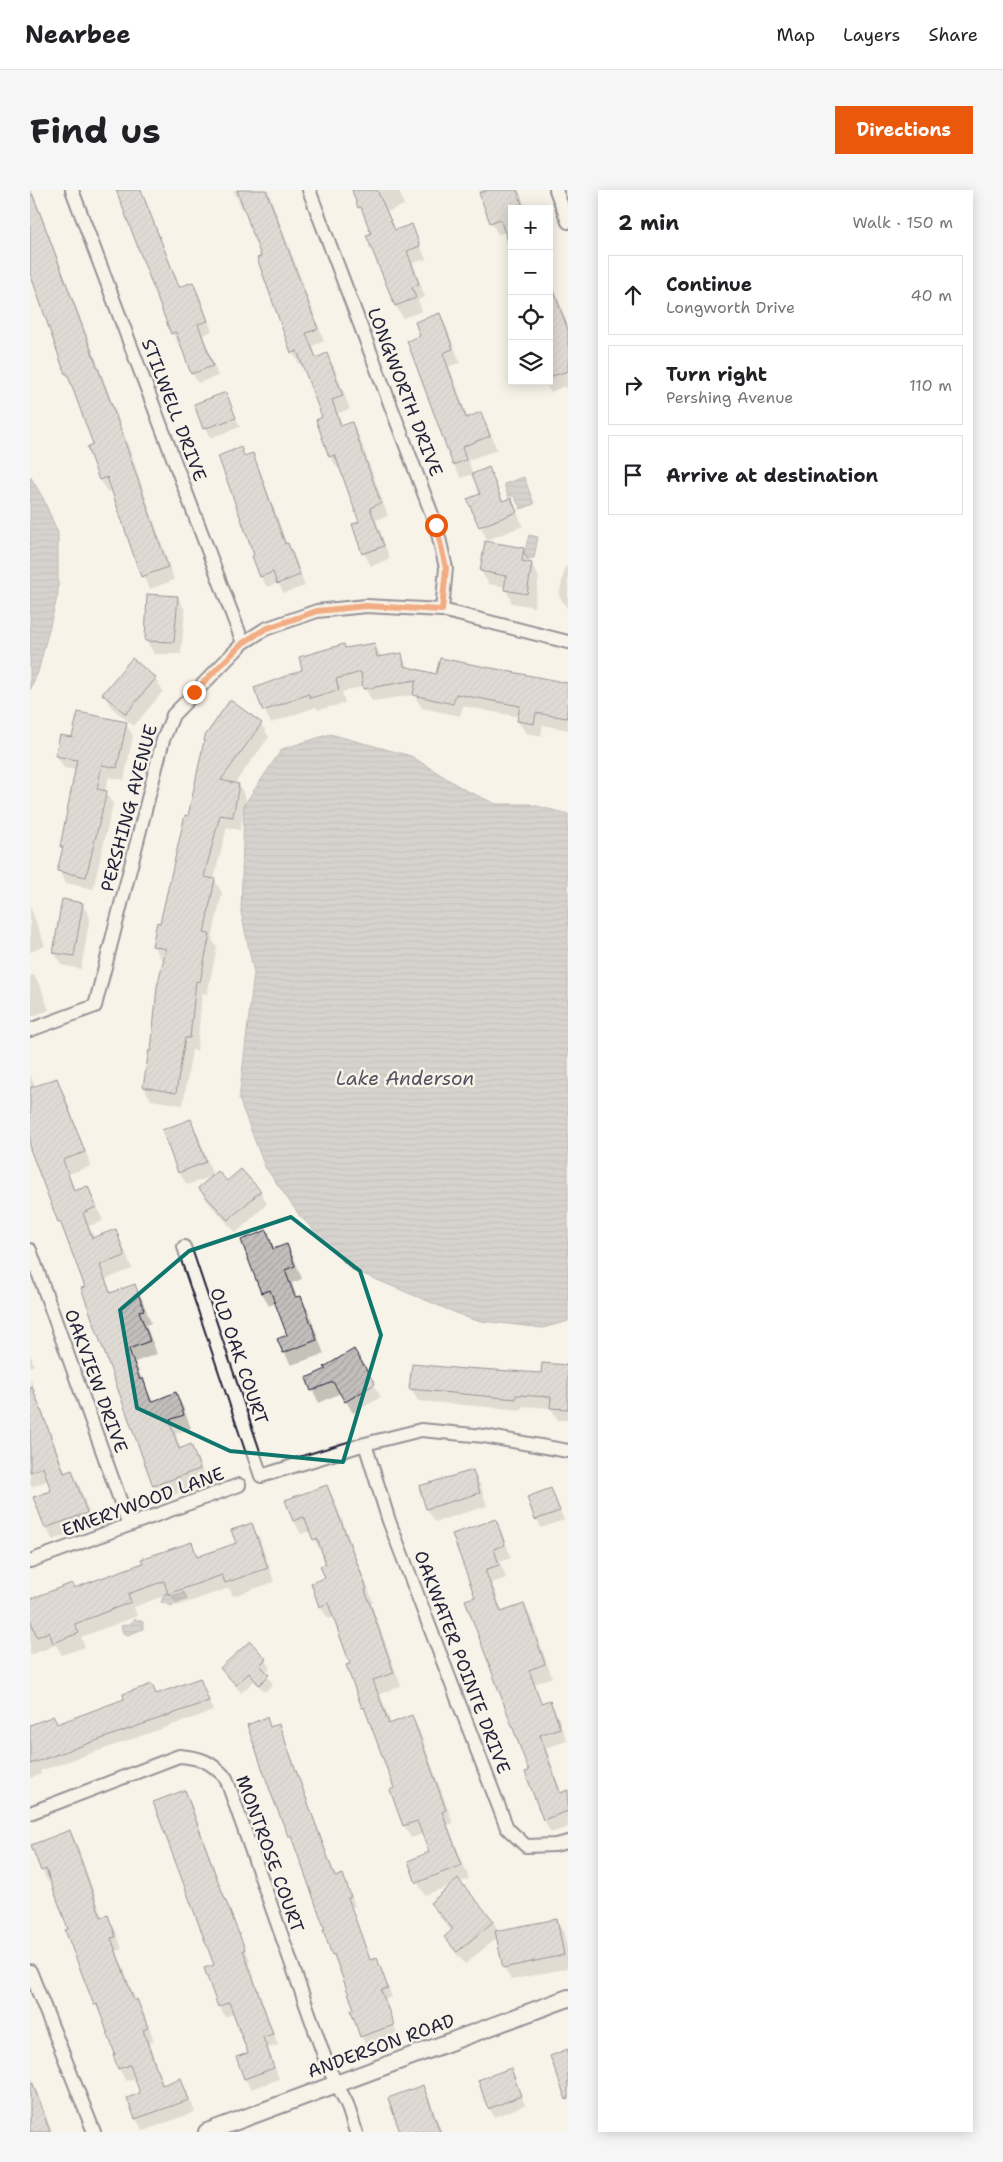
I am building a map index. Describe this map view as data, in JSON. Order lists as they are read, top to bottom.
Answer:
{
  "streets": {
    "street": [
      "LONGWORTH DRIVE",
      "STILWELL DRIVE",
      "PERSHING AVENUE",
      "OLD OAK COURT",
      "OAKVIEW DRIVE",
      "EMERYWOOD LANE",
      "OAKWATER POINTE DRIVE",
      "MONTROSE COURT",
      "ANDERSON ROAD"
    ]
  },
  "crossings": [
    ["LONGWORTH DRIVE", "PERSHING AVENUE"],
    ["STILWELL DRIVE", "PERSHING AVENUE"],
    ["OLD OAK COURT", "OAKWATER POINTE DRIVE"],
    ["OAKVIEW DRIVE", "EMERYWOOD LANE"],
    ["MONTROSE COURT", "ANDERSON ROAD"]
  ],
  "water": ["Lake Anderson"],
  "page": {
    "header": "Nearbee",
    "nav": ["Map", "Layers", "Share"],
    "buttons": "Directions",
    "title": "Find us",
    "heading": ["2 min", "Walk · 150 m"],
    "map_buttons": ["+", "−"],
    "list": [
      ["Continue", "Longworth Drive", "40 m"],
      ["Turn right", "Pershing Avenue", "110 m"],
      "Arrive at destination"
    ]
  }
}
